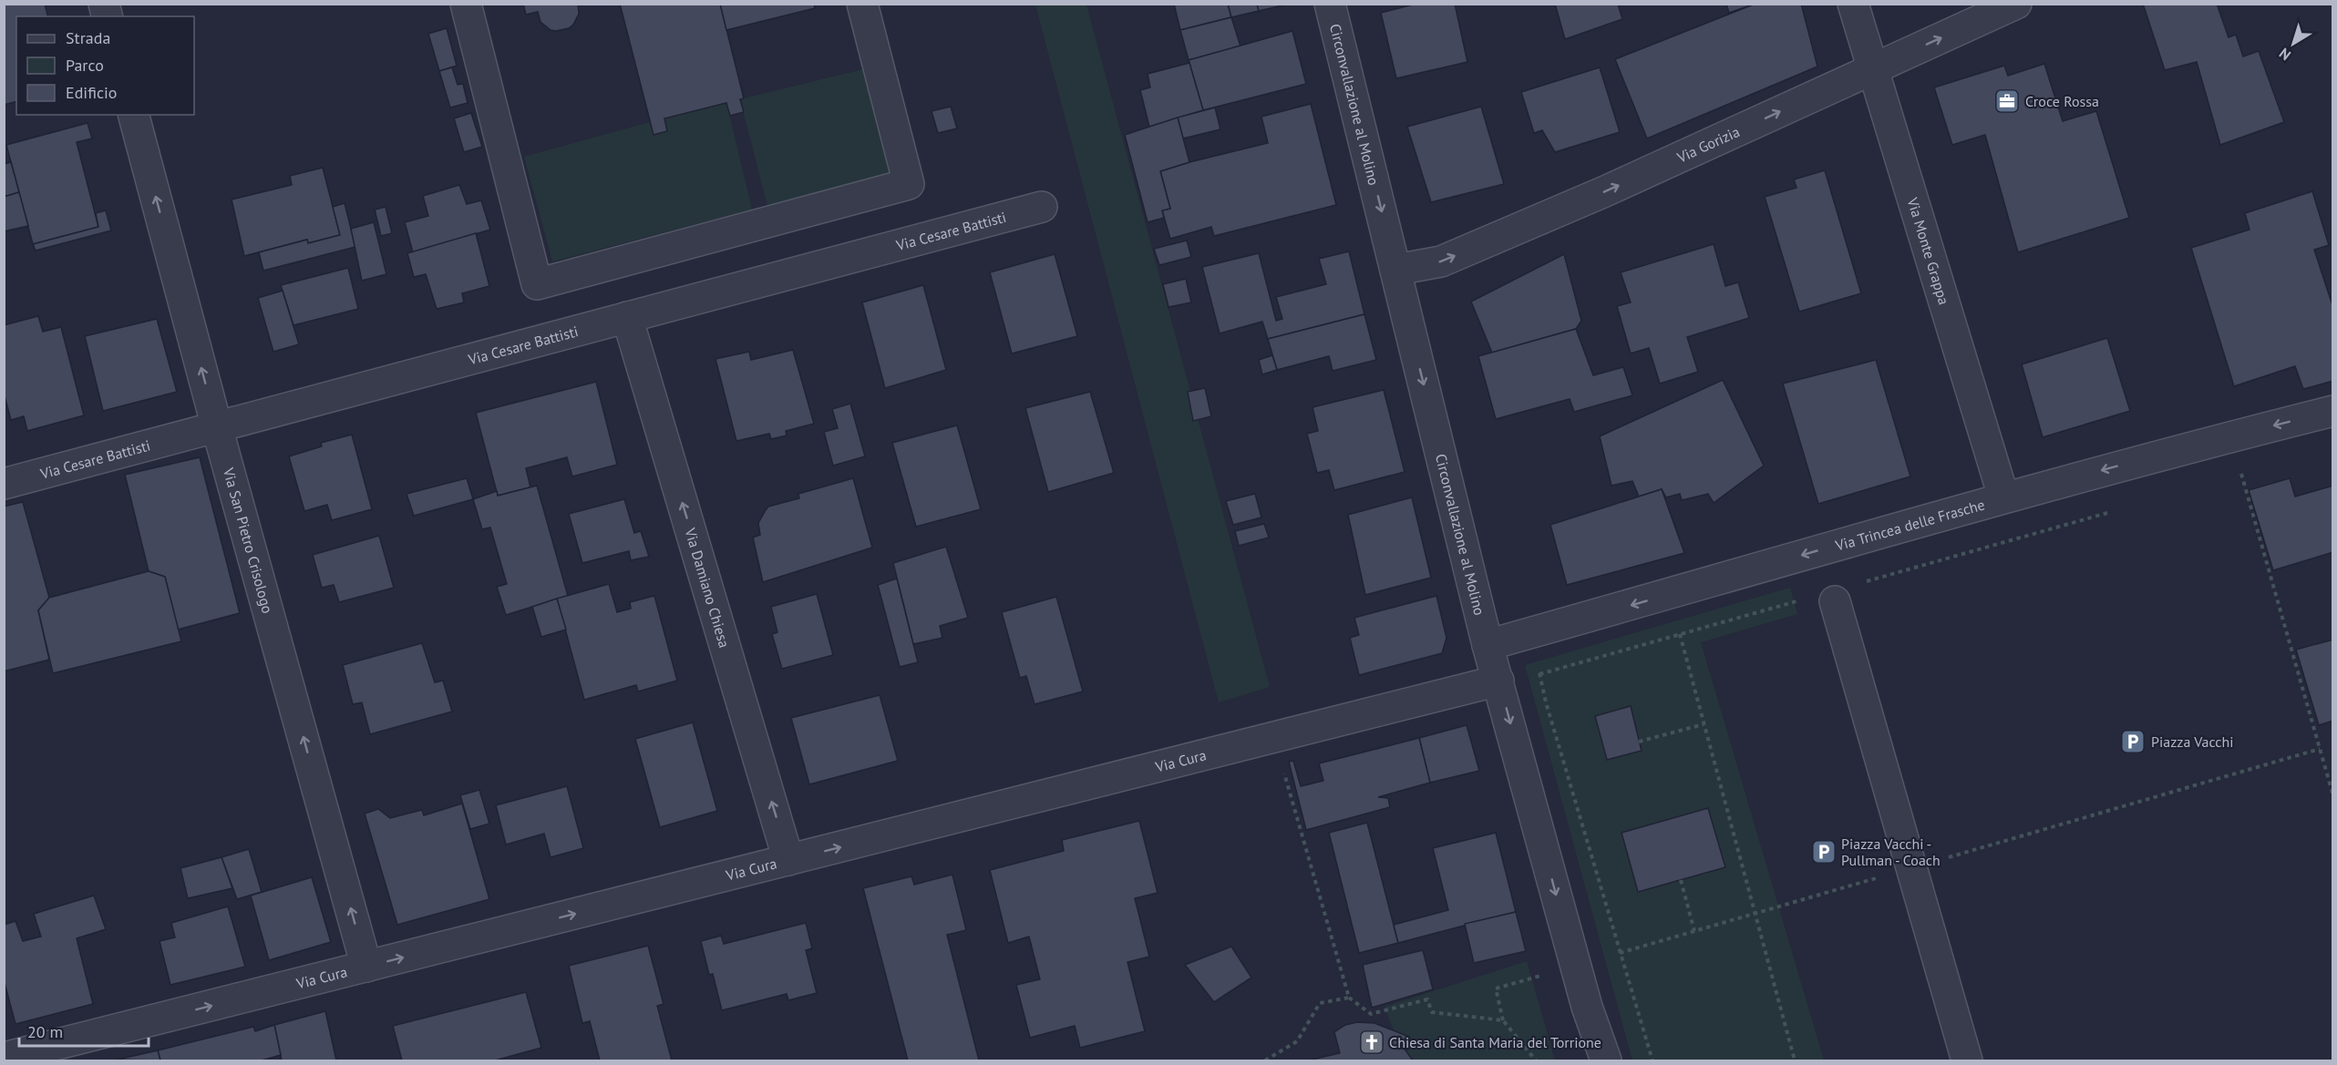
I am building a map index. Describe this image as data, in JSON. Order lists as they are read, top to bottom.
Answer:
{
  "streets": {
    "street": [
      "Circonvallazione al Molino",
      "Via Gorizia",
      "Via Cesare Battisti",
      "Via Monte Grappa",
      "Via Trincea delle Frasche",
      "Via San Pietro Crisologo",
      "Via Damiano Chiesa",
      "Via Cura"
    ]
  },
  "crossings": [
    ["Circonvallazione al Molino", "Via Gorizia"],
    ["Circonvallazione al Molino", "Via Trincea delle Frasche"],
    ["Circonvallazione al Molino", "Via Cura"],
    ["Via Gorizia", "Via Monte Grappa"],
    ["Via Cesare Battisti", "Via San Pietro Crisologo"],
    ["Via Cesare Battisti", "Via Damiano Chiesa"],
    ["Via Monte Grappa", "Via Trincea delle Frasche"],
    ["Via San Pietro Crisologo", "Via Cura"],
    ["Via Damiano Chiesa", "Via Cura"]
  ],
  "one_way": [
    "Circonvallazione al Molino",
    "Via Gorizia",
    "Via Trincea delle Frasche",
    "Via San Pietro Crisologo",
    "Via Damiano Chiesa",
    "Via Cura"
  ],
  "places": {
    "office": ["Croce Rossa"],
    "parking": ["Piazza Vacchi", "Piazza Vacchi - Pullman - Coach"],
    "church": ["Chiesa di Santa Maria del Torrione"]
  },
  "legend": ["Strada", "Parco", "Edificio"],
  "scale_bar": "20 m",
  "north": "bottom left"
}
